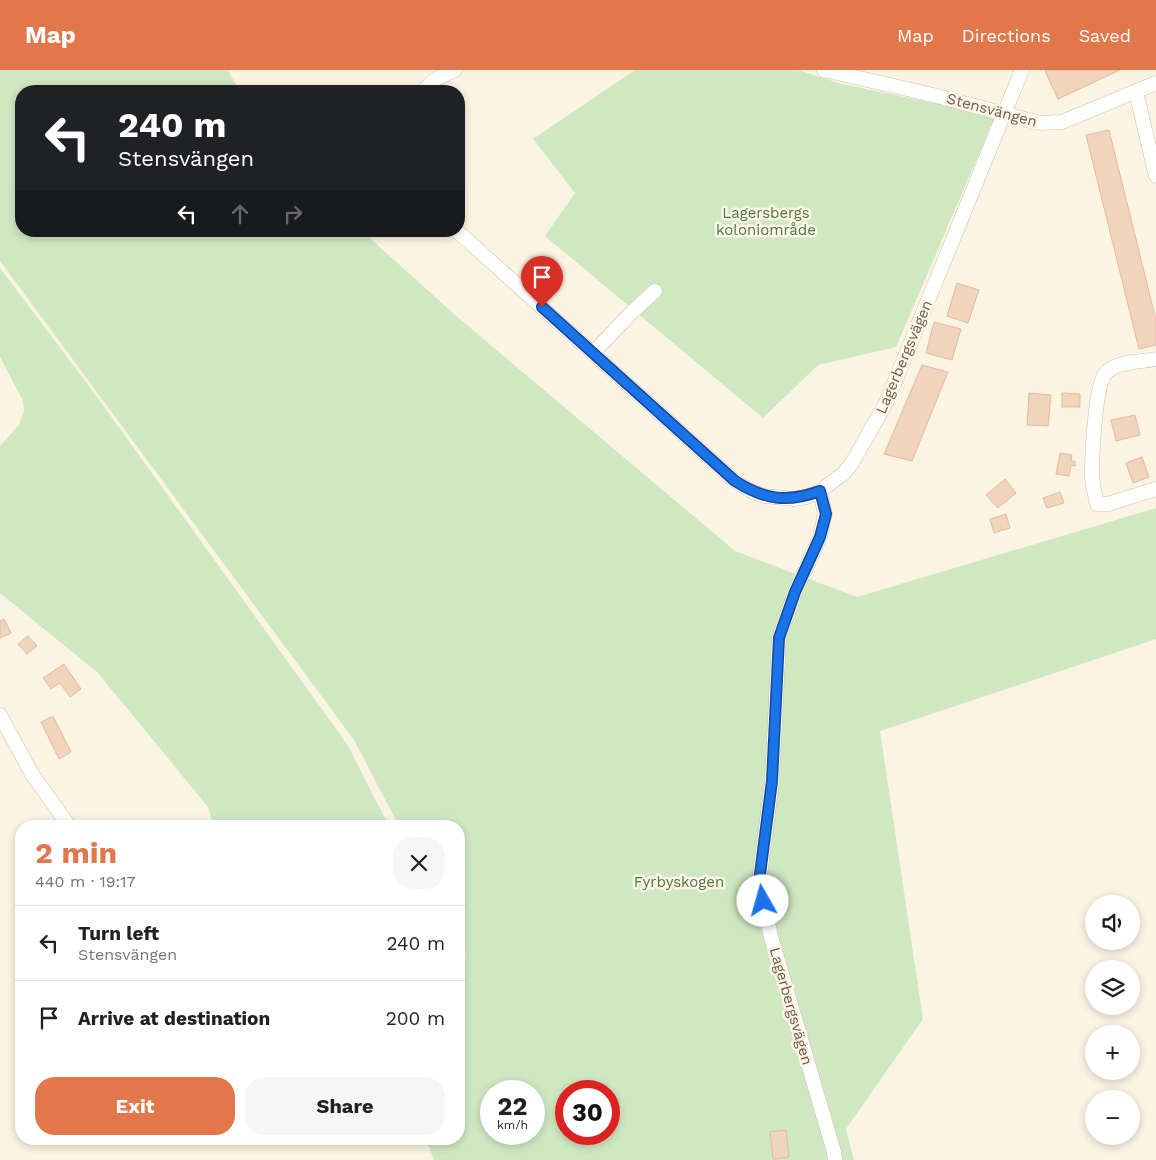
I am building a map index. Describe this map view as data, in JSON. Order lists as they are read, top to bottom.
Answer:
{
  "streets": {
    "street": ["Stensvängen", "Lagerbergsvägen"]
  },
  "crossings": [
    ["Stensvängen", "Lagerbergsvägen"]
  ],
  "parks": ["Lagersbergs koloniområde", "Fyrbyskogen"],
  "page": {
    "header": "Map",
    "nav": ["Map", "Directions", "Saved"],
    "turn": ["240 m", "Stensvängen"],
    "heading": ["2 min", "440 m · 19:17"],
    "map_buttons": ["+", "−"],
    "list": [
      {
        "name": "Turn left",
        "note": "Stensvängen",
        "value": "240 m"
      },
      {
        "name": "Arrive at destination",
        "value": "200 m"
      }
    ],
    "buttons": ["Exit", "Share"],
    "speed": "22 km/h",
    "limit": "30"
  }
}
